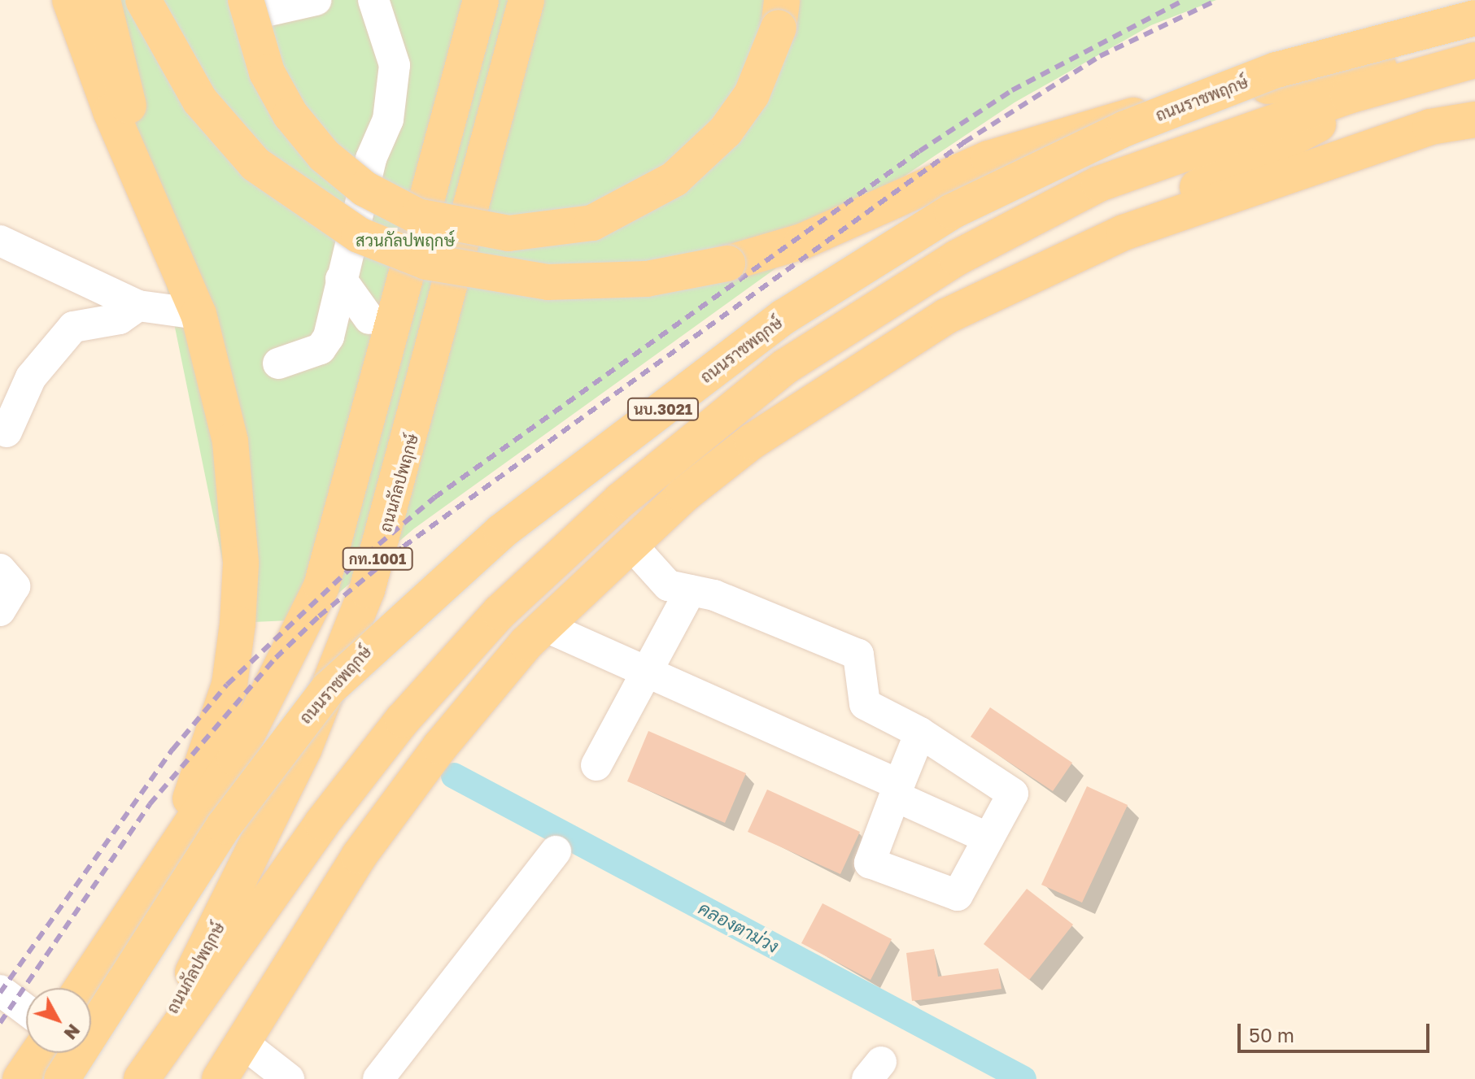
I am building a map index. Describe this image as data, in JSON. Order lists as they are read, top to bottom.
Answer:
{
  "streets": {
    "main road": [
      "ถนนราชพฤกษ์",
      "นบ.3021",
      "ถนนกัลปพฤกษ์",
      "กท.1001"
    ]
  },
  "water": ["คลองตาม่วง"],
  "parks": ["สวนกัลปพฤกษ์"],
  "scale_bar": "50 m",
  "north": "bottom right"
}
